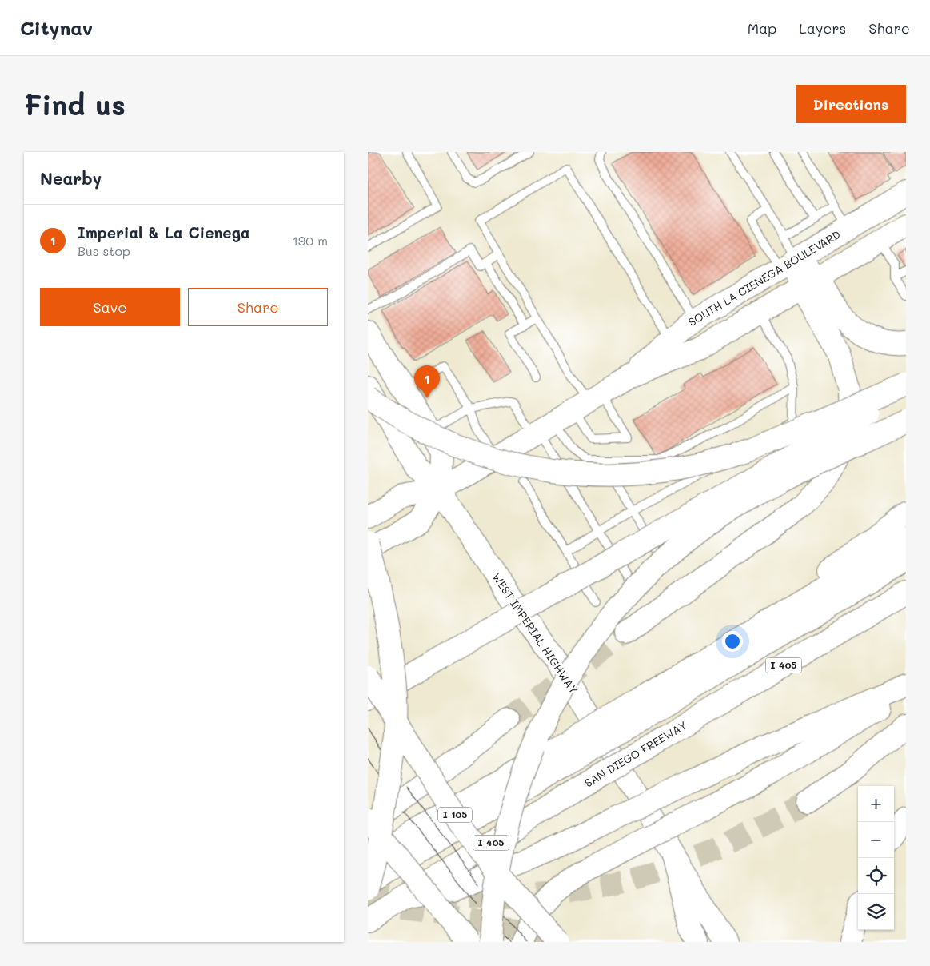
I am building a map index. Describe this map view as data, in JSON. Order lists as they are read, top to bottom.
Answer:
{
  "streets": {
    "main road": [
      "SOUTH LA CIENEGA BOULEVARD",
      "WEST IMPERIAL HIGHWAY",
      "I 405",
      "SAN DIEGO FREEWAY",
      "I 105"
    ]
  },
  "crossings": [
    ["SOUTH LA CIENEGA BOULEVARD", "WEST IMPERIAL HIGHWAY"]
  ],
  "page": {
    "header": "Citynav",
    "nav": ["Map", "Layers", "Share"],
    "buttons": [
      "Directions",
      ["Save", "Share"]
    ],
    "title": "Find us",
    "heading": "Nearby",
    "list": [
      {
        "mark": "1",
        "name": "Imperial & La Cienega",
        "note": "Bus stop",
        "value": "190 m"
      }
    ],
    "pins": "1",
    "map_buttons": ["+", "−"]
  }
}
